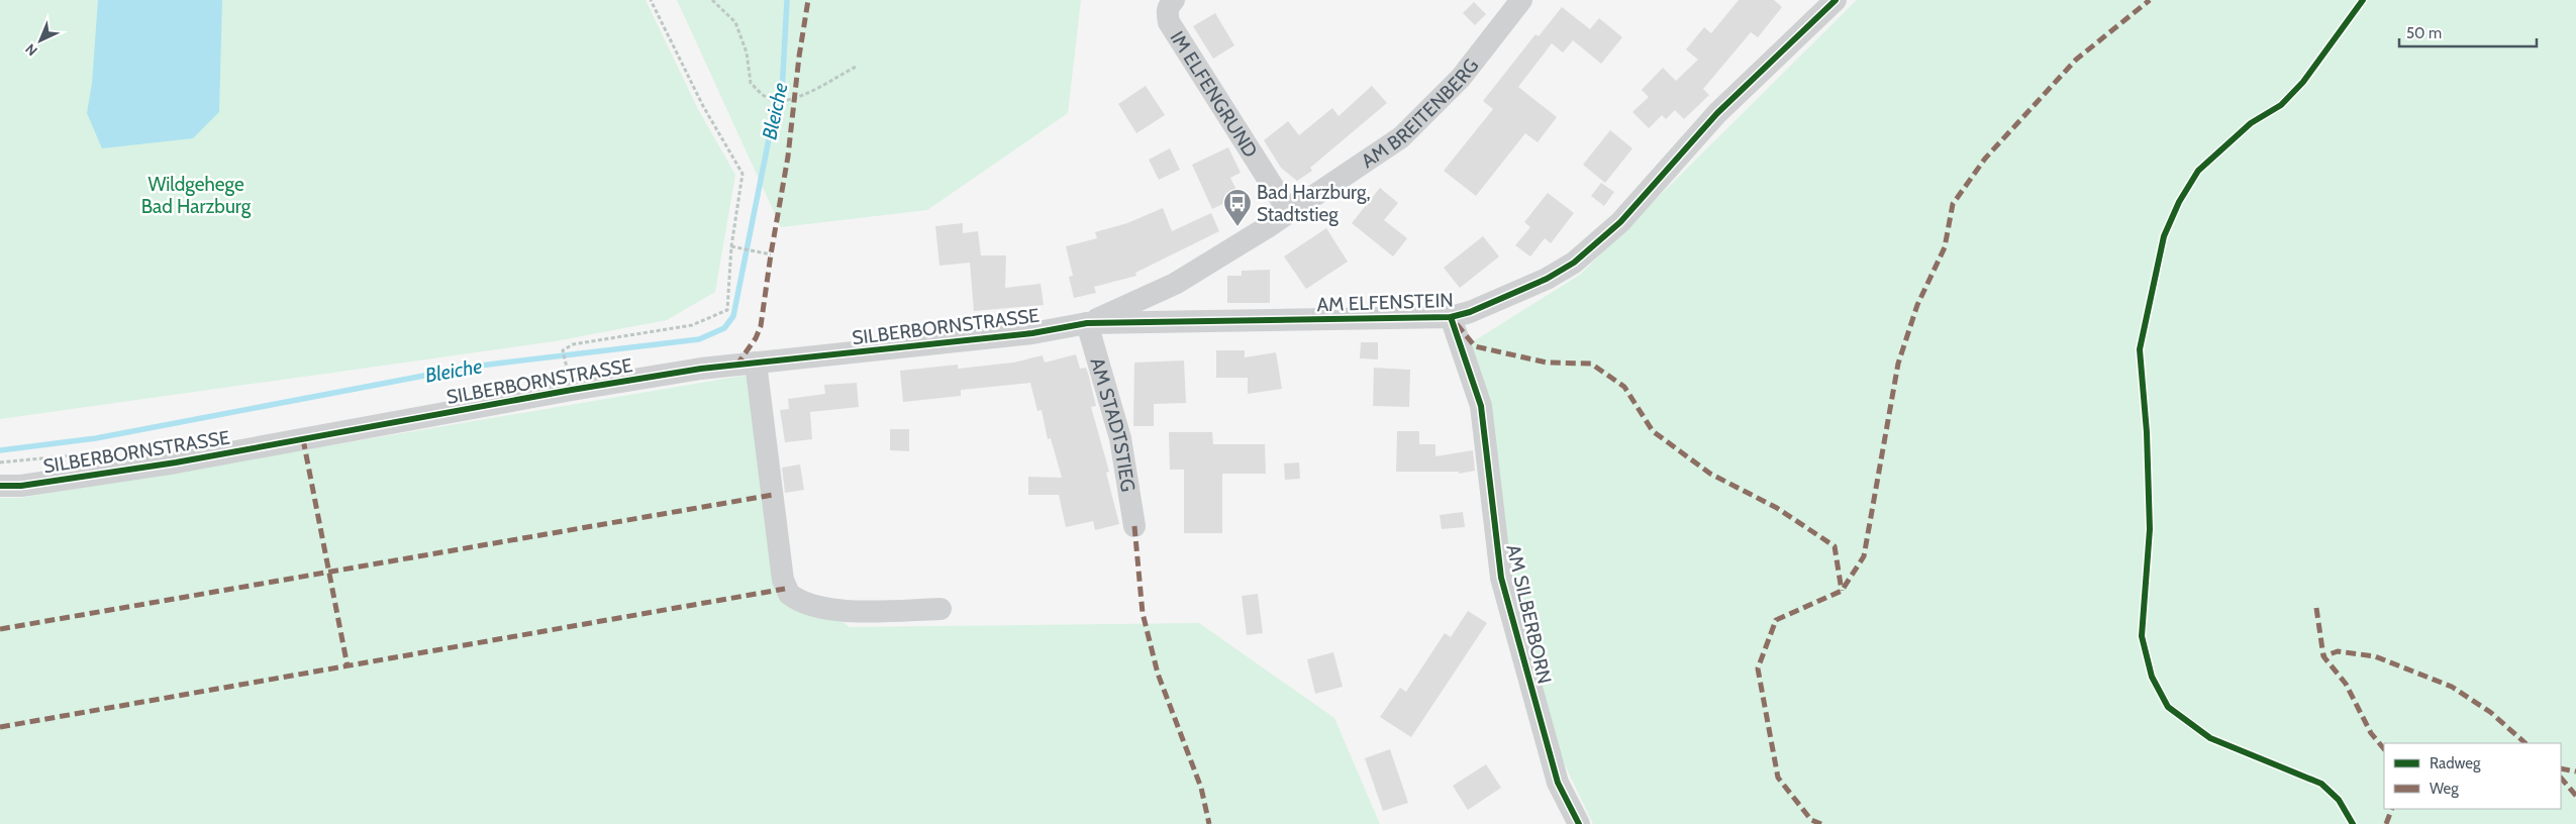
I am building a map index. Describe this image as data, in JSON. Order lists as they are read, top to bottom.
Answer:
{
  "streets": {
    "street": [
      "IM ELFENGRUND",
      "AM BREITENBERG",
      "AM ELFENSTEIN",
      "SILBERBORNSTRASSE",
      "AM STADTSTIEG",
      "AM SILBERBORN"
    ]
  },
  "crossings": [
    ["IM ELFENGRUND", "AM BREITENBERG"],
    ["AM BREITENBERG", "AM ELFENSTEIN"],
    ["AM BREITENBERG", "SILBERBORNSTRASSE"],
    ["AM BREITENBERG", "AM STADTSTIEG"],
    ["AM ELFENSTEIN", "SILBERBORNSTRASSE"],
    ["AM ELFENSTEIN", "AM STADTSTIEG"],
    ["AM ELFENSTEIN", "AM SILBERBORN"],
    ["SILBERBORNSTRASSE", "AM STADTSTIEG"]
  ],
  "water": ["Bleiche"],
  "parks": ["Wildgehege Bad Harzburg"],
  "places": {
    "bus stop": ["Bad Harzburg, Stadtstieg"]
  },
  "legend": ["Radweg", "Weg"],
  "scale_bar": "50 m",
  "north": "bottom left"
}
